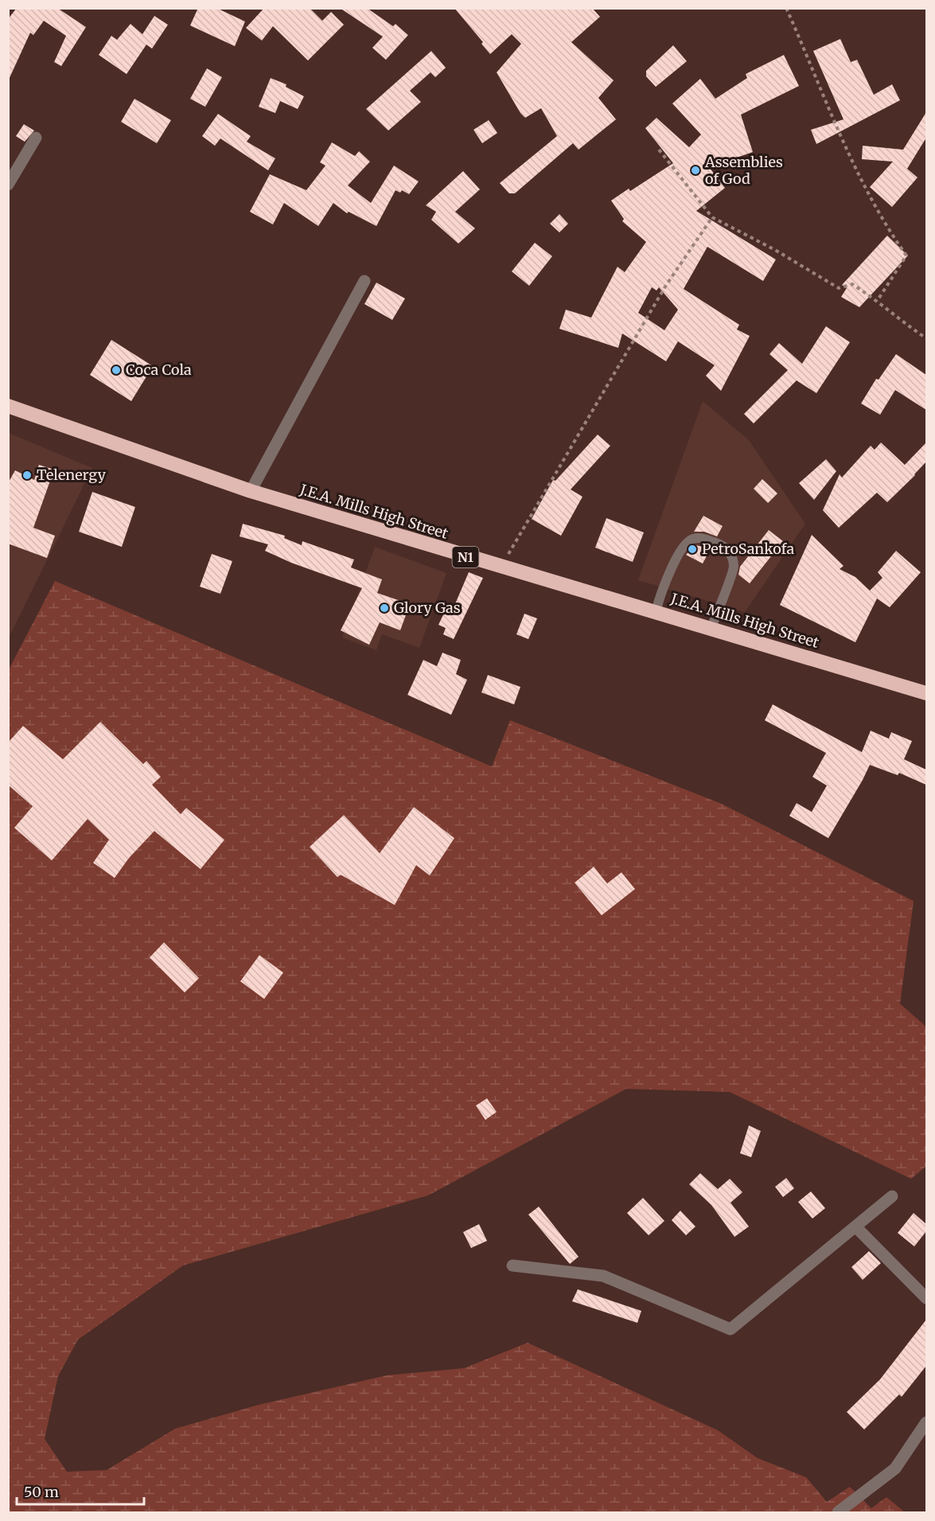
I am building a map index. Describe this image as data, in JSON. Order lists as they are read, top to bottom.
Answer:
{
  "streets": {
    "highway": ["J.E.A. Mills High Street", "N1"]
  },
  "places": [
    "Assemblies of God",
    "Coca Cola",
    "Telenergy",
    "PetroSankofa",
    "Glory Gas"
  ],
  "scale_bar": "50 m"
}
